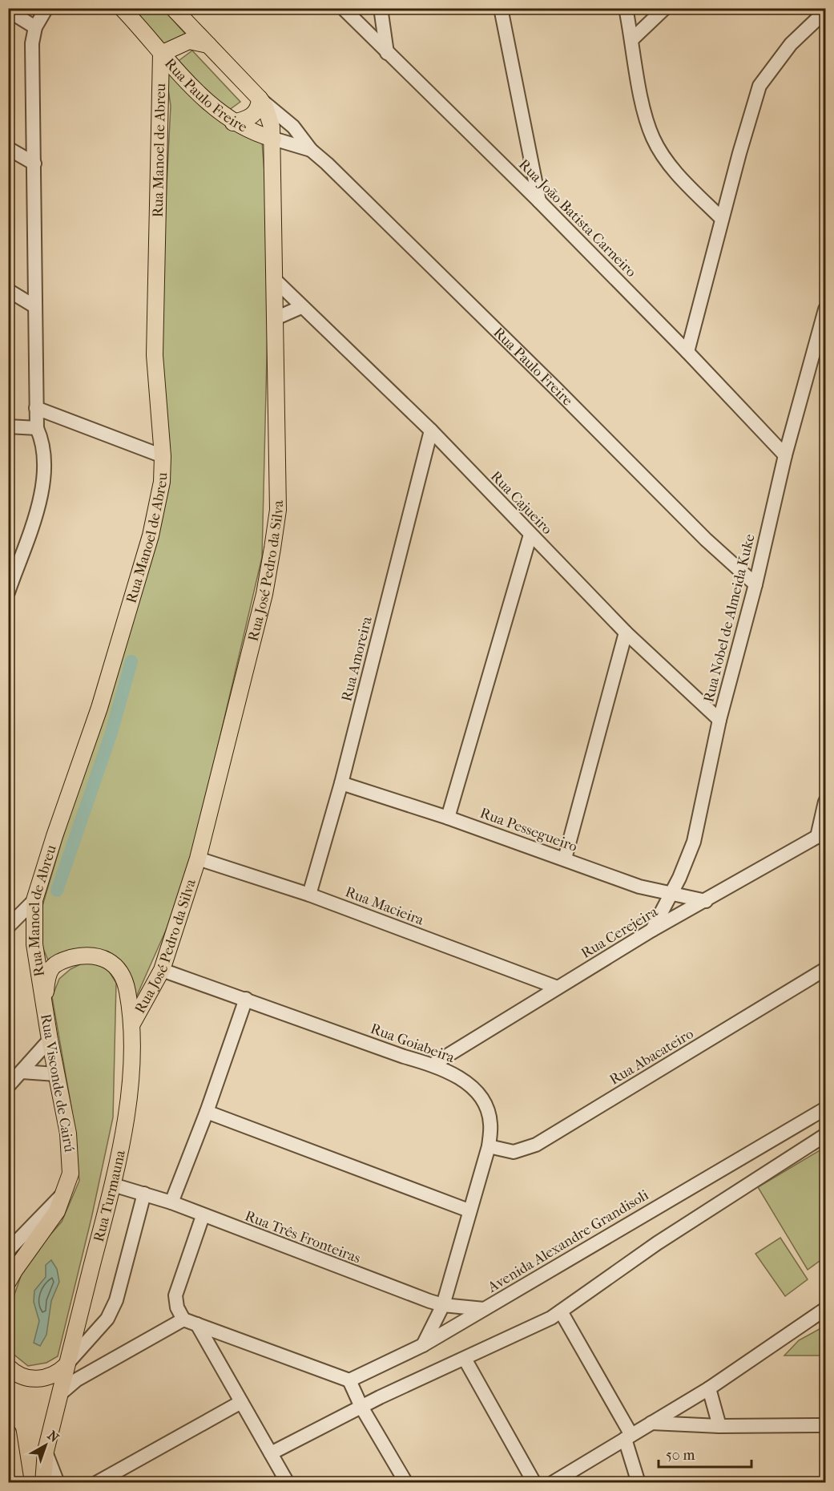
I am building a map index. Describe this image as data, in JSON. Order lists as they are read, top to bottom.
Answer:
{
  "streets": {
    "main road": [
      "Rua Paulo Freire",
      "Rua Manoel de Abreu",
      "Rua José Pedro da Silva",
      "Rua Visconde de Cairú",
      "Rua Turmauna"
    ],
    "street": [
      "Rua João Batista Carneiro",
      "Rua Cajueiro",
      "Rua Nobel de Almeida Kuke",
      "Rua Amoreira",
      "Rua Pessegueiro",
      "Rua Macieira",
      "Rua Cerejeira",
      "Rua Goiabeira",
      "Rua Abacateiro",
      "Rua Três Fronteiras",
      "Avenida Alexandre Grandisoli"
    ]
  },
  "crossings": [
    ["Rua Paulo Freire", "Rua Manoel de Abreu"],
    ["Rua Paulo Freire", "Rua José Pedro da Silva"],
    ["Rua Paulo Freire", "Rua Nobel de Almeida Kuke"],
    ["Rua Manoel de Abreu", "Rua Visconde de Cairú"],
    ["Rua Manoel de Abreu", "Rua Turmauna"],
    ["Rua João Batista Carneiro", "Rua Nobel de Almeida Kuke"],
    ["Rua Cajueiro", "Rua José Pedro da Silva"],
    ["Rua Cajueiro", "Rua Nobel de Almeida Kuke"],
    ["Rua Cajueiro", "Rua Amoreira"],
    ["Rua José Pedro da Silva", "Rua Macieira"],
    ["Rua José Pedro da Silva", "Rua Goiabeira"],
    ["Rua José Pedro da Silva", "Rua Turmauna"],
    ["Rua Nobel de Almeida Kuke", "Rua Pessegueiro"],
    ["Rua Nobel de Almeida Kuke", "Rua Cerejeira"],
    ["Rua Amoreira", "Rua Pessegueiro"],
    ["Rua Amoreira", "Rua Macieira"],
    ["Rua Pessegueiro", "Rua Cerejeira"],
    ["Rua Macieira", "Rua Cerejeira"],
    ["Rua Cerejeira", "Rua Goiabeira"],
    ["Rua Goiabeira", "Rua Abacateiro"],
    ["Rua Goiabeira", "Rua Três Fronteiras"],
    ["Rua Goiabeira", "Avenida Alexandre Grandisoli"],
    ["Rua Visconde de Cairú", "Rua Turmauna"],
    ["Rua Turmauna", "Rua Três Fronteiras"],
    ["Rua Três Fronteiras", "Avenida Alexandre Grandisoli"]
  ],
  "scale_bar": "50 m",
  "north": "top right"
}
